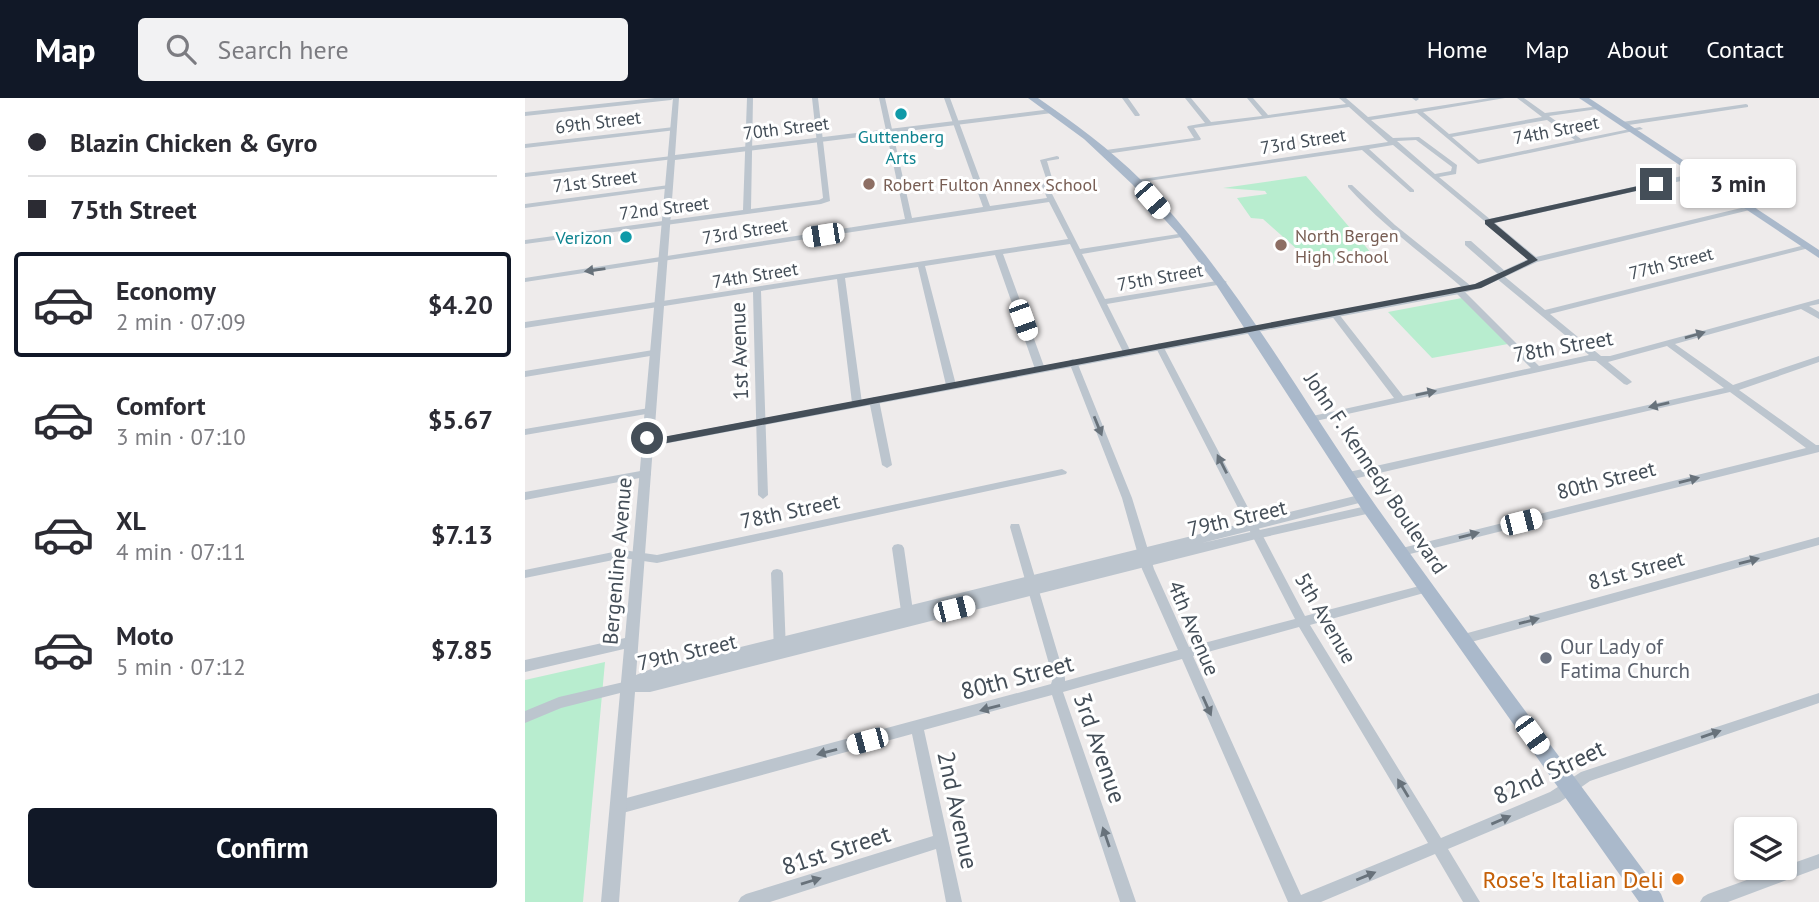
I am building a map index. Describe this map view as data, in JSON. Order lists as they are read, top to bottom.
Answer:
{
  "streets": {
    "main road": ["John F. Kennedy Boulevard"],
    "street": [
      "69th Street",
      "70th Street",
      "74th Street",
      "73rd Street",
      "71st Street",
      "72nd Street",
      "77th Street",
      "75th Street",
      "78th Street",
      "1st Avenue",
      "80th Street",
      "79th Street",
      "Bergenline Avenue",
      "81st Street",
      "5th Avenue",
      "4th Avenue",
      "3rd Avenue",
      "82nd Street",
      "2nd Avenue"
    ]
  },
  "crossings": [
    ["69th Street", "Bergenline Avenue"],
    ["70th Street", "72nd Street"],
    ["70th Street", "John F. Kennedy Boulevard"],
    ["70th Street", "Bergenline Avenue"],
    ["74th Street", "1st Avenue"],
    ["74th Street", "Bergenline Avenue"],
    ["73rd Street", "John F. Kennedy Boulevard"],
    ["73rd Street", "Bergenline Avenue"],
    ["71st Street", "Bergenline Avenue"],
    ["72nd Street", "Bergenline Avenue"],
    ["75th Street", "John F. Kennedy Boulevard"],
    ["78th Street", "John F. Kennedy Boulevard"],
    ["78th Street", "Bergenline Avenue"],
    ["John F. Kennedy Boulevard", "80th Street"],
    ["John F. Kennedy Boulevard", "79th Street"],
    ["John F. Kennedy Boulevard", "81st Street"],
    ["John F. Kennedy Boulevard", "82nd Street"],
    ["80th Street", "Bergenline Avenue"],
    ["80th Street", "5th Avenue"],
    ["80th Street", "4th Avenue"],
    ["80th Street", "3rd Avenue"],
    ["80th Street", "2nd Avenue"],
    ["79th Street", "Bergenline Avenue"],
    ["79th Street", "5th Avenue"],
    ["79th Street", "4th Avenue"],
    ["79th Street", "3rd Avenue"],
    ["81st Street", "2nd Avenue"],
    ["5th Avenue", "82nd Street"]
  ],
  "one_way": [
    "81st Street",
    "5th Avenue",
    "4th Avenue",
    "3rd Avenue",
    "82nd Street"
  ],
  "places": [
    "Guttenberg Arts",
    "Robert Fulton Annex School",
    "Verizon",
    "North Bergen High School",
    "Our Lady of Fatima Church",
    "Rose's Italian Deli"
  ],
  "page": {
    "header": "Map",
    "search": "Search here",
    "nav": [
      "Home",
      "Map",
      "About",
      "Contact"
    ],
    "banner": ["Blazin Chicken & Gyro", "75th Street"],
    "bubble": "3 min",
    "list": [
      {
        "name": "Economy",
        "note": "2 min · 07:09",
        "value": "$4.20"
      },
      {
        "name": "Comfort",
        "note": "3 min · 07:10",
        "value": "$5.67"
      },
      {
        "name": "XL",
        "note": "4 min · 07:11",
        "value": "$7.13"
      },
      {
        "name": "Moto",
        "note": "5 min · 07:12",
        "value": "$7.85"
      }
    ],
    "buttons": "Confirm"
  }
}
